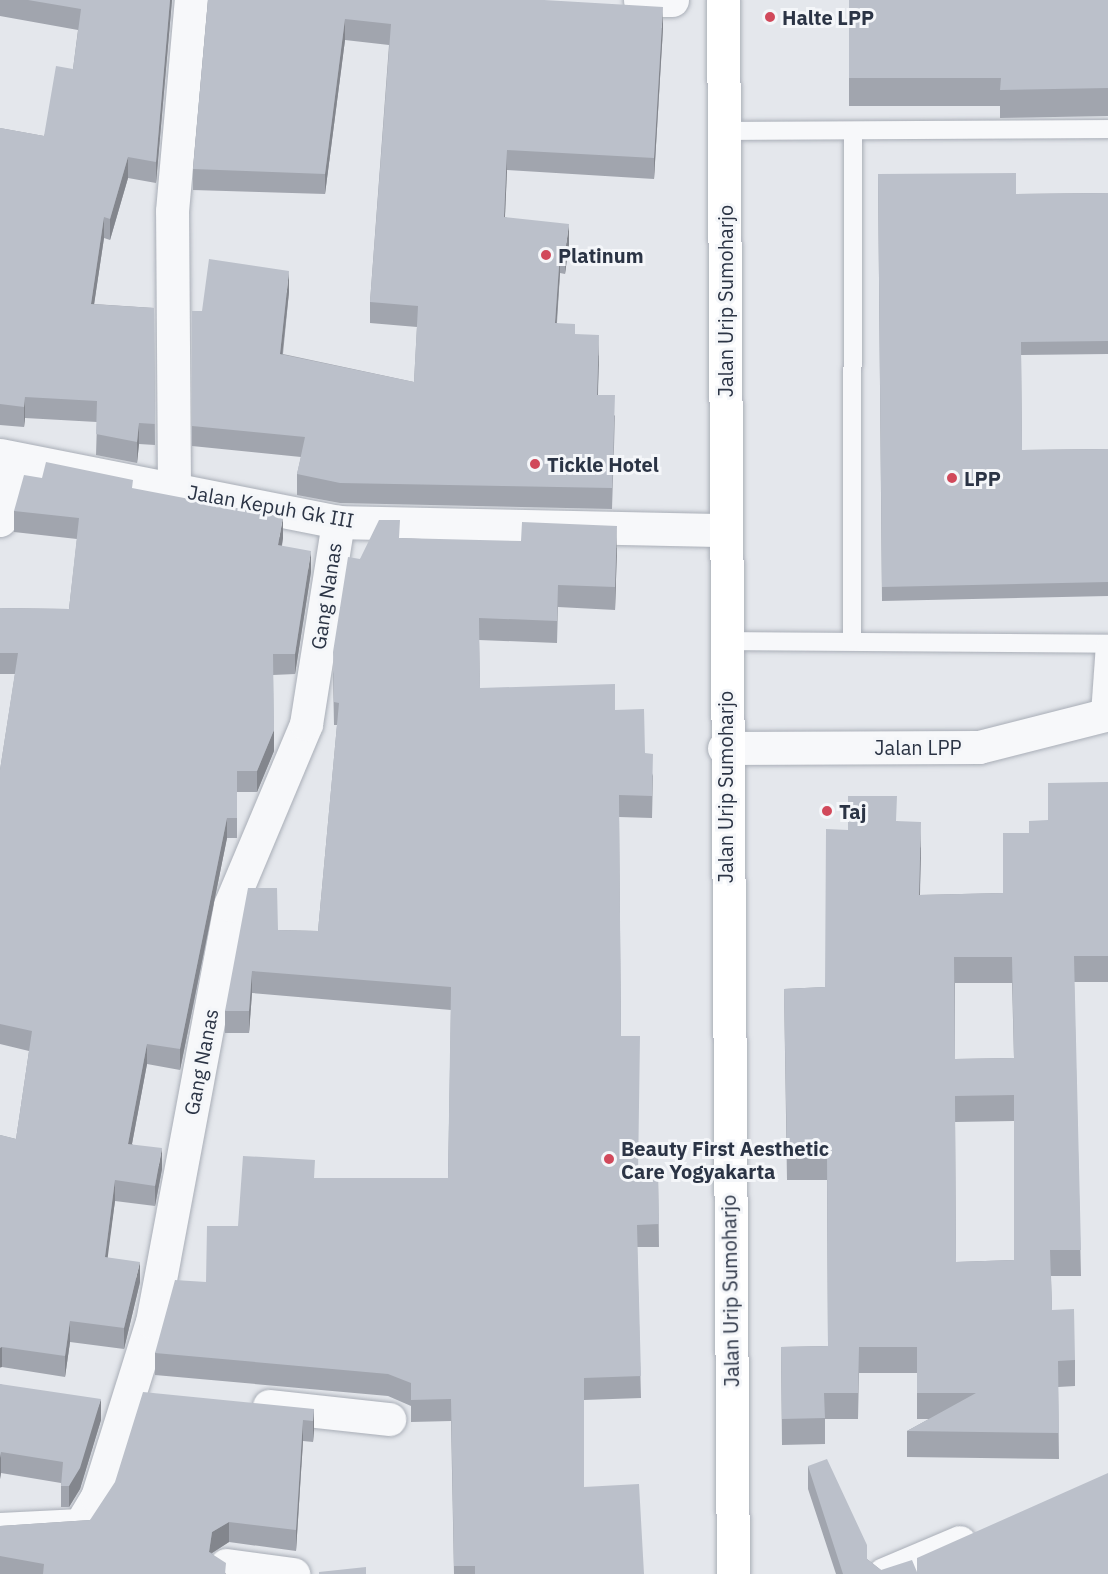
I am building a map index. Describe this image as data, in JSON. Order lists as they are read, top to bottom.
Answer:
{
  "streets": {
    "main road": ["Jalan Urip Sumoharjo"],
    "street": ["Jalan Kepuh Gk III", "Gang Nanas", "Jalan LPP"]
  },
  "crossings": [
    ["Jalan Urip Sumoharjo", "Jalan Kepuh Gk III"],
    ["Jalan Urip Sumoharjo", "Jalan LPP"],
    ["Jalan Kepuh Gk III", "Gang Nanas"]
  ],
  "places": [
    "Halte LPP",
    "Platinum",
    "Tickle Hotel",
    "LPP",
    "Taj",
    "Beauty First Aesthetic Care Yogyakarta"
  ]
}
